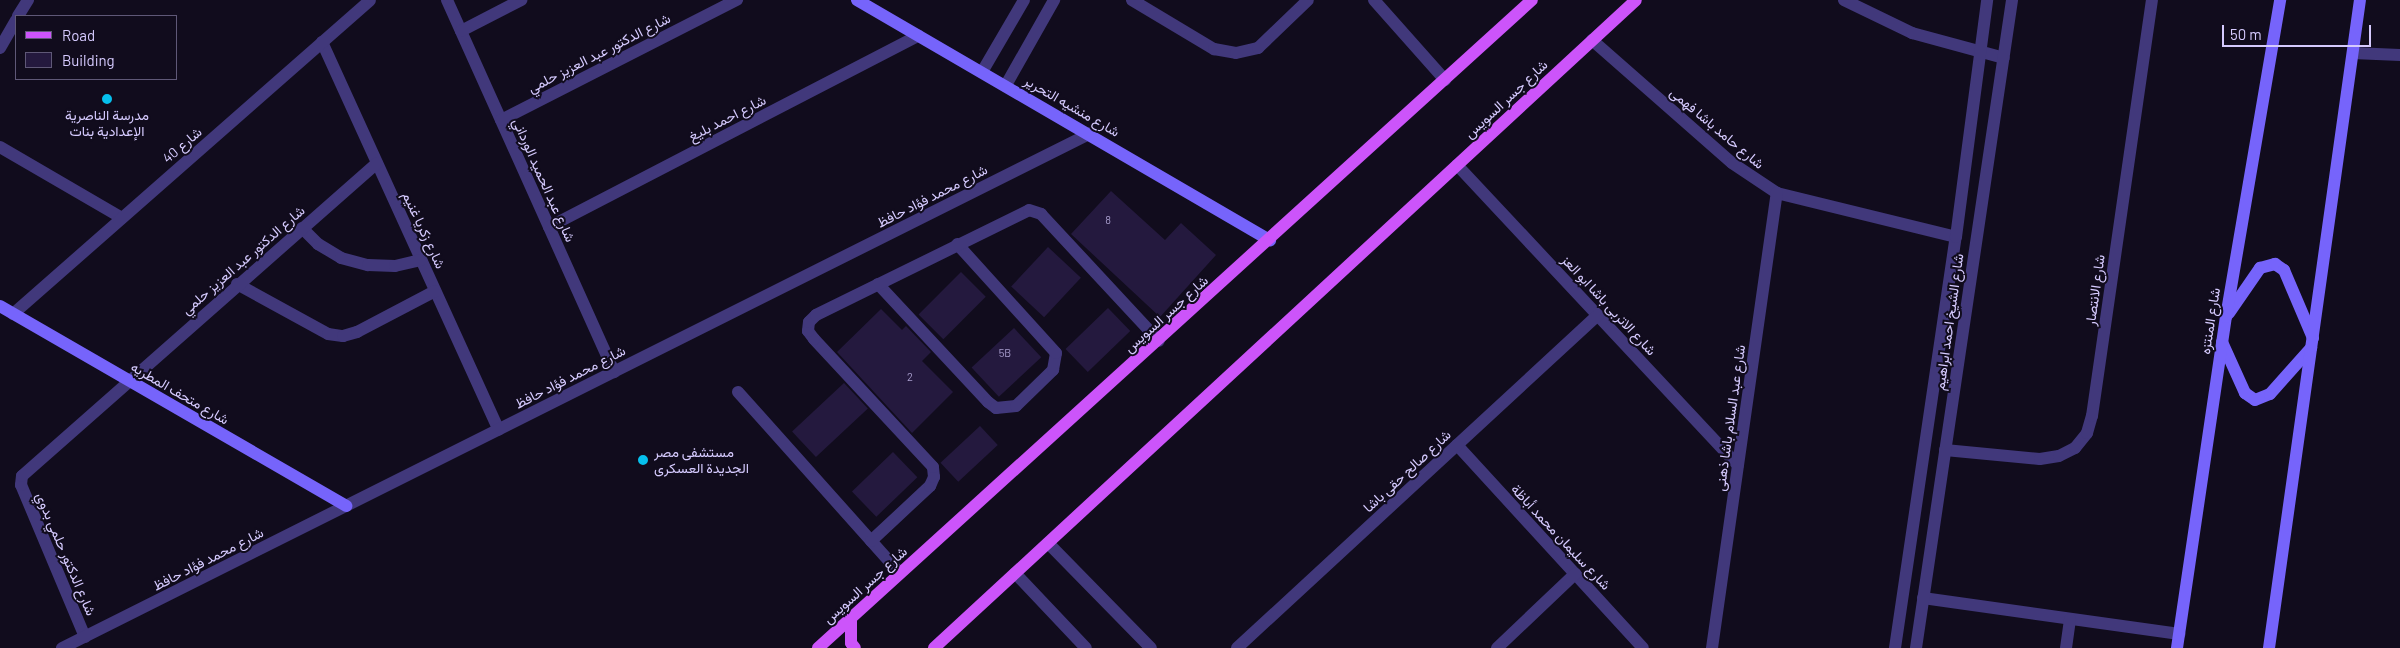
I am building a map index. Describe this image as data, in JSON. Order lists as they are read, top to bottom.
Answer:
{
  "streets": {
    "main road": ["شارع جسر السويس"],
    "street": [
      "شارع الدكتور عبد العزيز حلمي",
      "شارع منشيه التحرير",
      "شارع احمد بليغ",
      "شارع حامد باشا فهمى",
      "شارع 40",
      "شارع عبد الحميد الورداني",
      "شارع محمد فؤاد حافظ",
      "شارع زكريا غنيم",
      "شارع الانتصار",
      "شارع الاتربى باشا ابو العز",
      "شارع المنتزه",
      "شارع الشيخ احمد ابراهيم",
      "شارع متحف المطريه",
      "شارع عبد السلام باشا ذهنى",
      "شارع صالح حقى باشا",
      "شارع سليمان محمد أباظة",
      "شارع الدكتور حلمي بدوي"
    ]
  },
  "crossings": [
    ["شارع الدكتور عبد العزيز حلمي", "شارع عبد الحميد الورداني"],
    ["شارع الدكتور عبد العزيز حلمي", "شارع زكريا غنيم"],
    ["شارع الدكتور عبد العزيز حلمي", "شارع متحف المطريه"],
    ["شارع الدكتور عبد العزيز حلمي", "شارع الدكتور حلمي بدوي"],
    ["شارع جسر السويس", "شارع منشيه التحرير"],
    ["شارع جسر السويس", "شارع حامد باشا فهمى"],
    ["شارع جسر السويس", "شارع الاتربى باشا ابو العز"],
    ["شارع منشيه التحرير", "شارع احمد بليغ"],
    ["شارع منشيه التحرير", "شارع محمد فؤاد حافظ"],
    ["شارع احمد بليغ", "شارع عبد الحميد الورداني"],
    ["شارع حامد باشا فهمى", "شارع الشيخ احمد ابراهيم"],
    ["شارع حامد باشا فهمى", "شارع عبد السلام باشا ذهنى"],
    ["شارع 40", "شارع زكريا غنيم"],
    ["شارع 40", "شارع متحف المطريه"],
    ["شارع عبد الحميد الورداني", "شارع محمد فؤاد حافظ"],
    ["شارع محمد فؤاد حافظ", "شارع زكريا غنيم"],
    ["شارع محمد فؤاد حافظ", "شارع متحف المطريه"],
    ["شارع محمد فؤاد حافظ", "شارع الدكتور حلمي بدوي"],
    ["شارع الانتصار", "شارع الشيخ احمد ابراهيم"],
    ["شارع الاتربى باشا ابو العز", "شارع عبد السلام باشا ذهنى"],
    ["شارع الاتربى باشا ابو العز", "شارع صالح حقى باشا"],
    ["شارع متحف المطريه", "شارع الدكتور حلمي بدوي"],
    ["شارع صالح حقى باشا", "شارع سليمان محمد أباظة"]
  ],
  "places": ["مدرسة الناصرية الإعدادية بنات", "مستشفى مصر الجديدة العسكرى"],
  "house_numbers": ["8", "5B", "2"],
  "legend": ["Road", "Building"],
  "scale_bar": "50 m"
}
